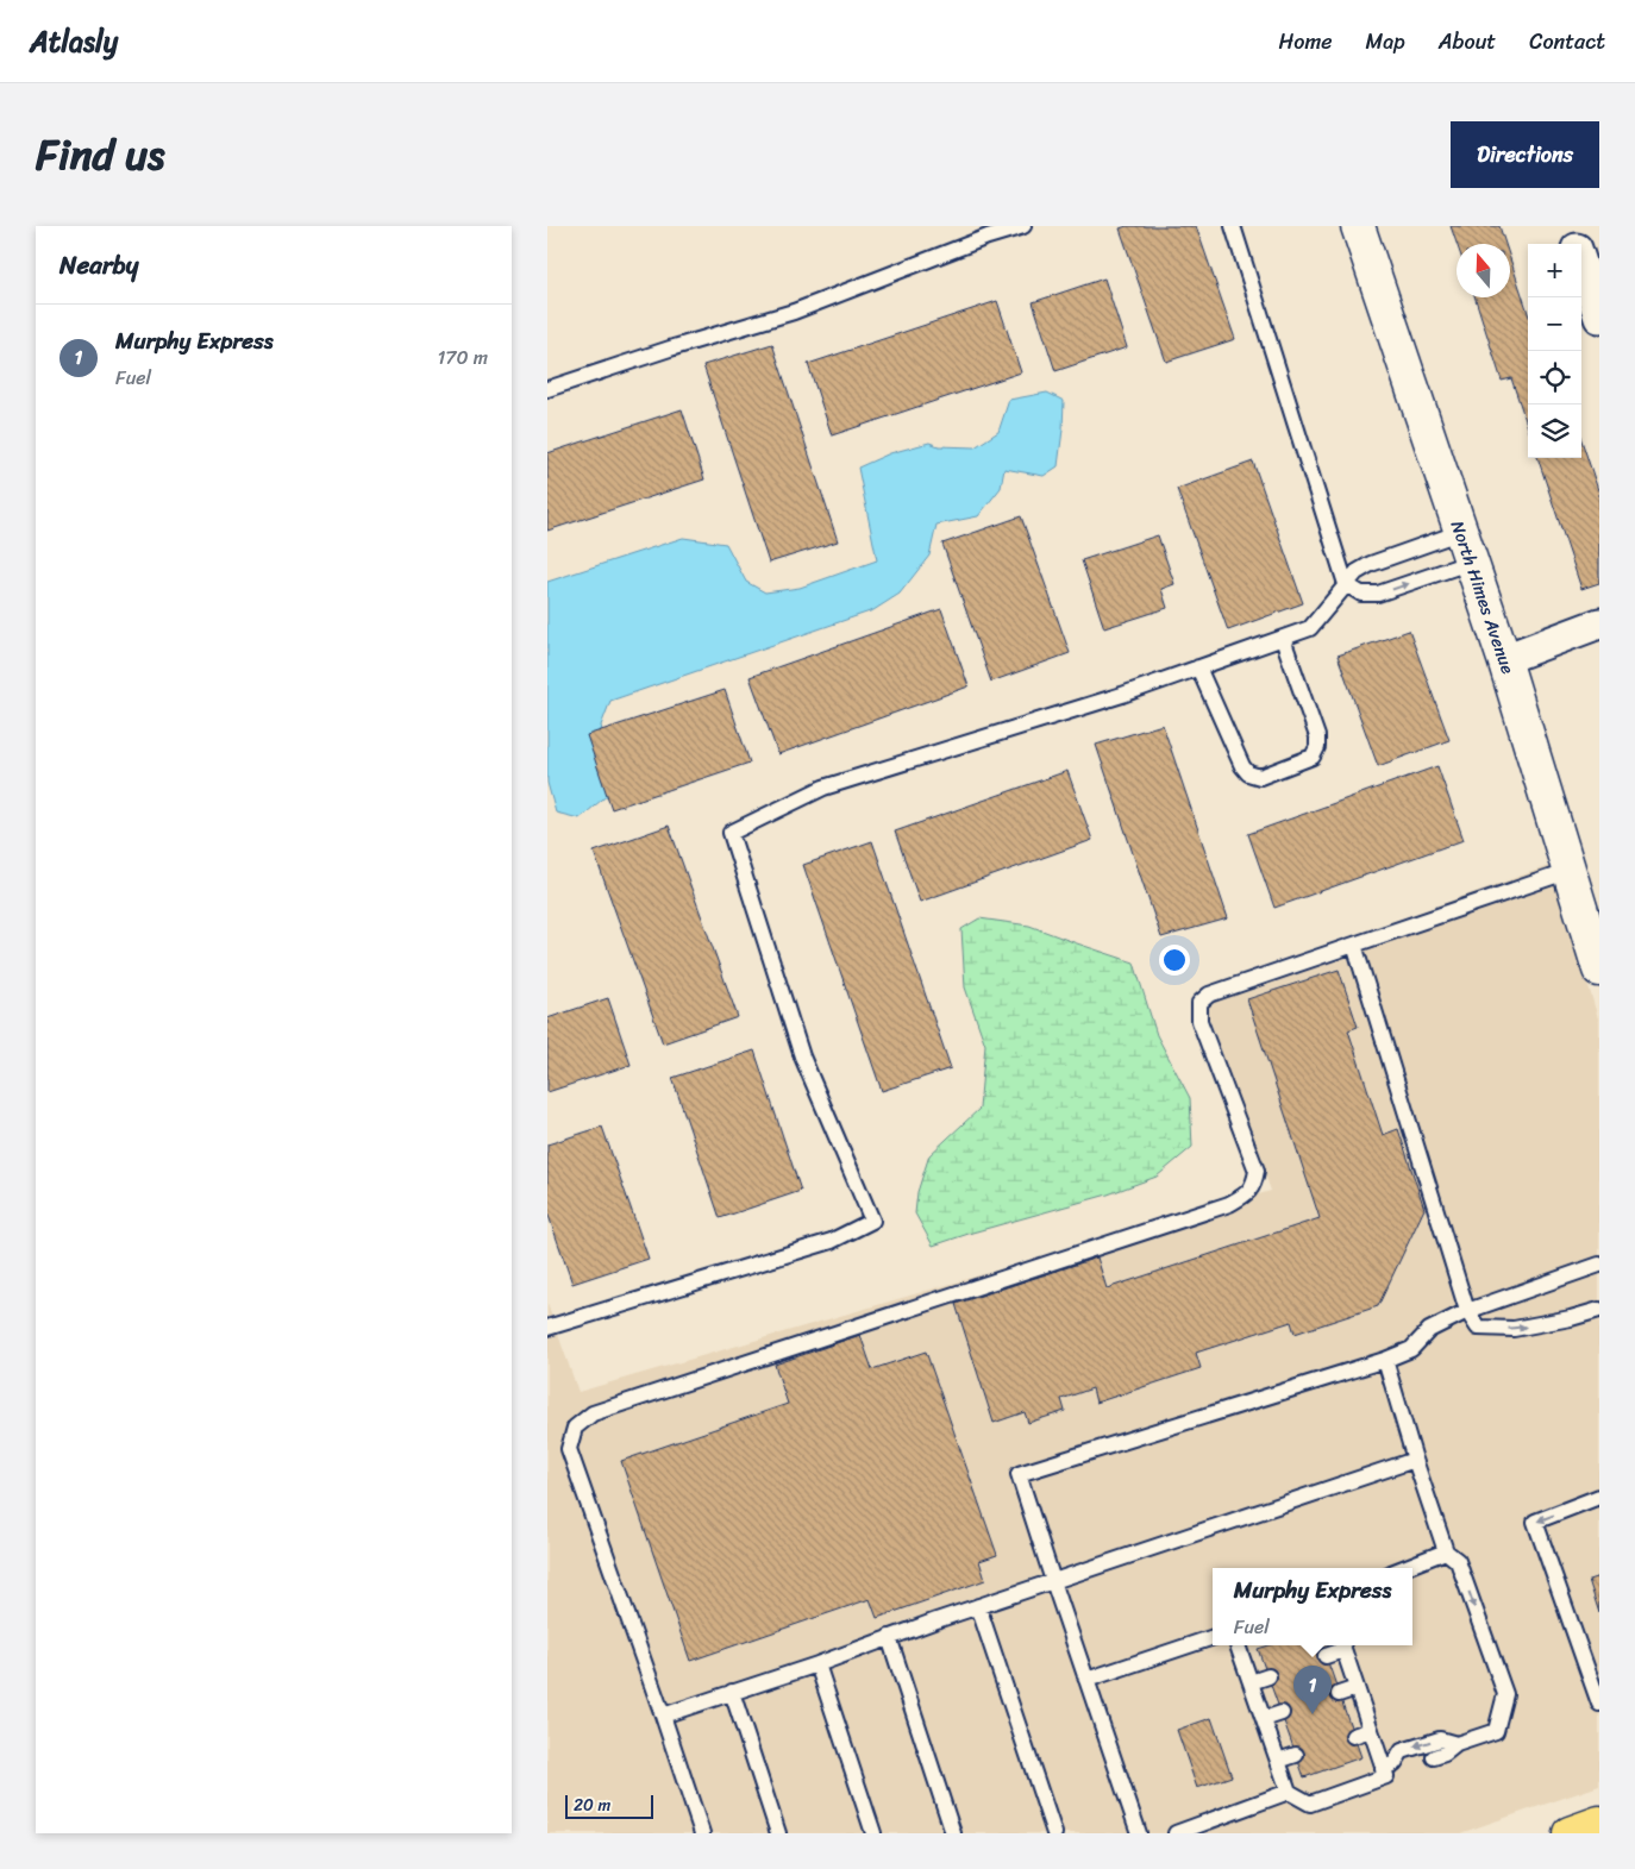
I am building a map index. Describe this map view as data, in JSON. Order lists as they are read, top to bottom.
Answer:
{
  "streets": {
    "street": ["North Himes Avenue"]
  },
  "scale_bar": "20 m",
  "north": "top",
  "page": {
    "header": "Atlasly",
    "nav": [
      "Home",
      "Map",
      "About",
      "Contact"
    ],
    "title": "Find us",
    "buttons": "Directions",
    "heading": "Nearby",
    "map_buttons": ["+", "−"],
    "list": [
      {
        "mark": "1",
        "name": "Murphy Express",
        "note": "Fuel",
        "value": "170 m"
      }
    ],
    "popup": ["Murphy Express", "Fuel"],
    "pins": "1",
    "scale": "20 m"
  }
}
